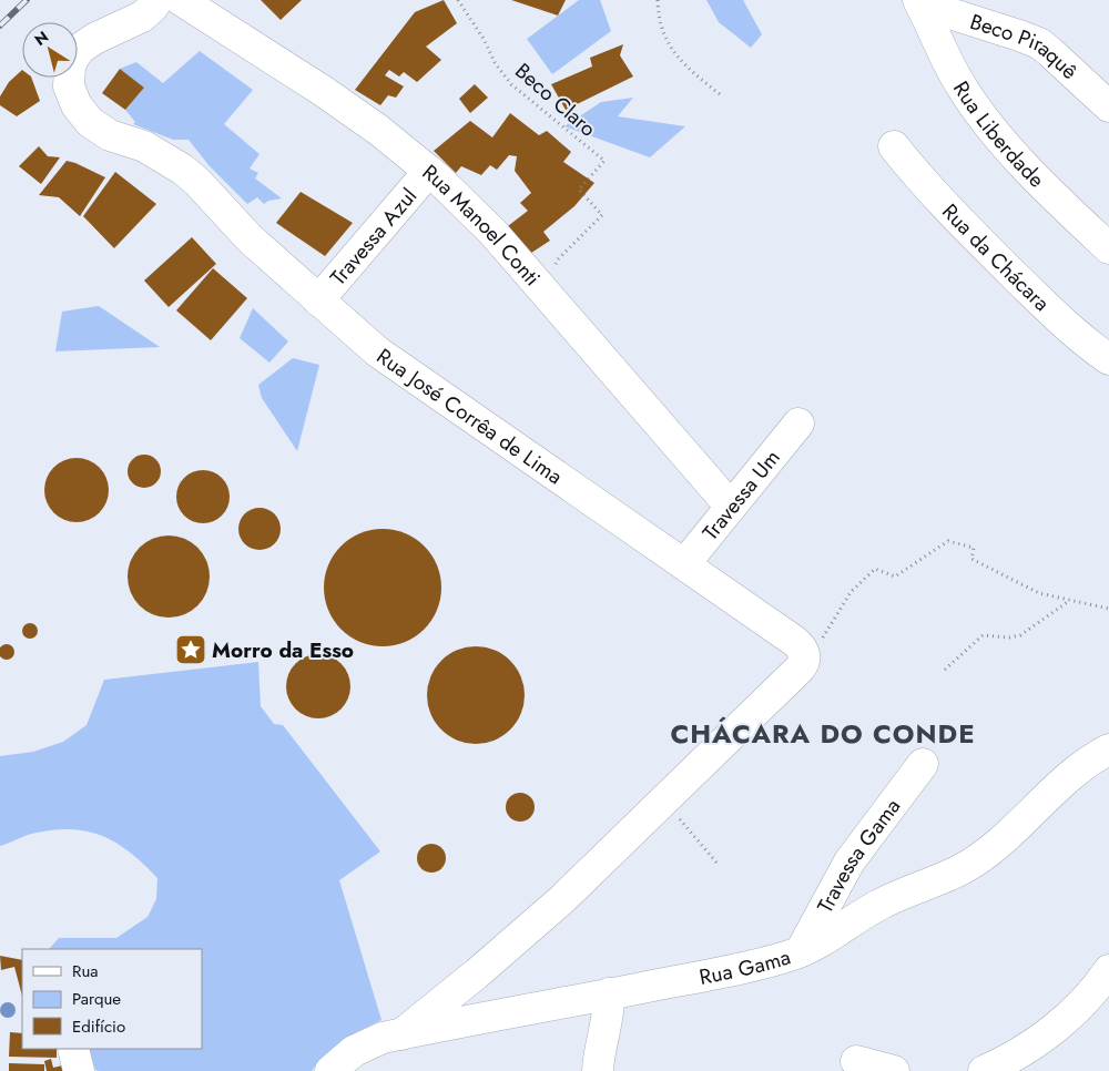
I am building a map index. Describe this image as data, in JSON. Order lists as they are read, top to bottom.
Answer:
{
  "streets": {
    "street": [
      "Beco Piraquê",
      "Rua Liberdade",
      "Rua Manoel Conti",
      "Travessa Azul",
      "Rua da Chácara",
      "Rua José Corrêa de Lima",
      "Travessa Um",
      "Travessa Gama",
      "Rua Gama"
    ],
    "path": ["Beco Claro"]
  },
  "crossings": [
    ["Beco Piraquê", "Rua Liberdade"],
    ["Beco Claro", "Rua Manoel Conti"],
    ["Rua Manoel Conti", "Travessa Azul"],
    ["Rua Manoel Conti", "Travessa Um"],
    ["Travessa Azul", "Rua José Corrêa de Lima"],
    ["Rua José Corrêa de Lima", "Travessa Um"],
    ["Travessa Gama", "Rua Gama"]
  ],
  "districts": ["CHÁCARA DO CONDE"],
  "places": {
    "place": ["Morro da Esso"]
  },
  "legend": ["Rua", "Parque", "Edifício"],
  "north": "top left"
}
